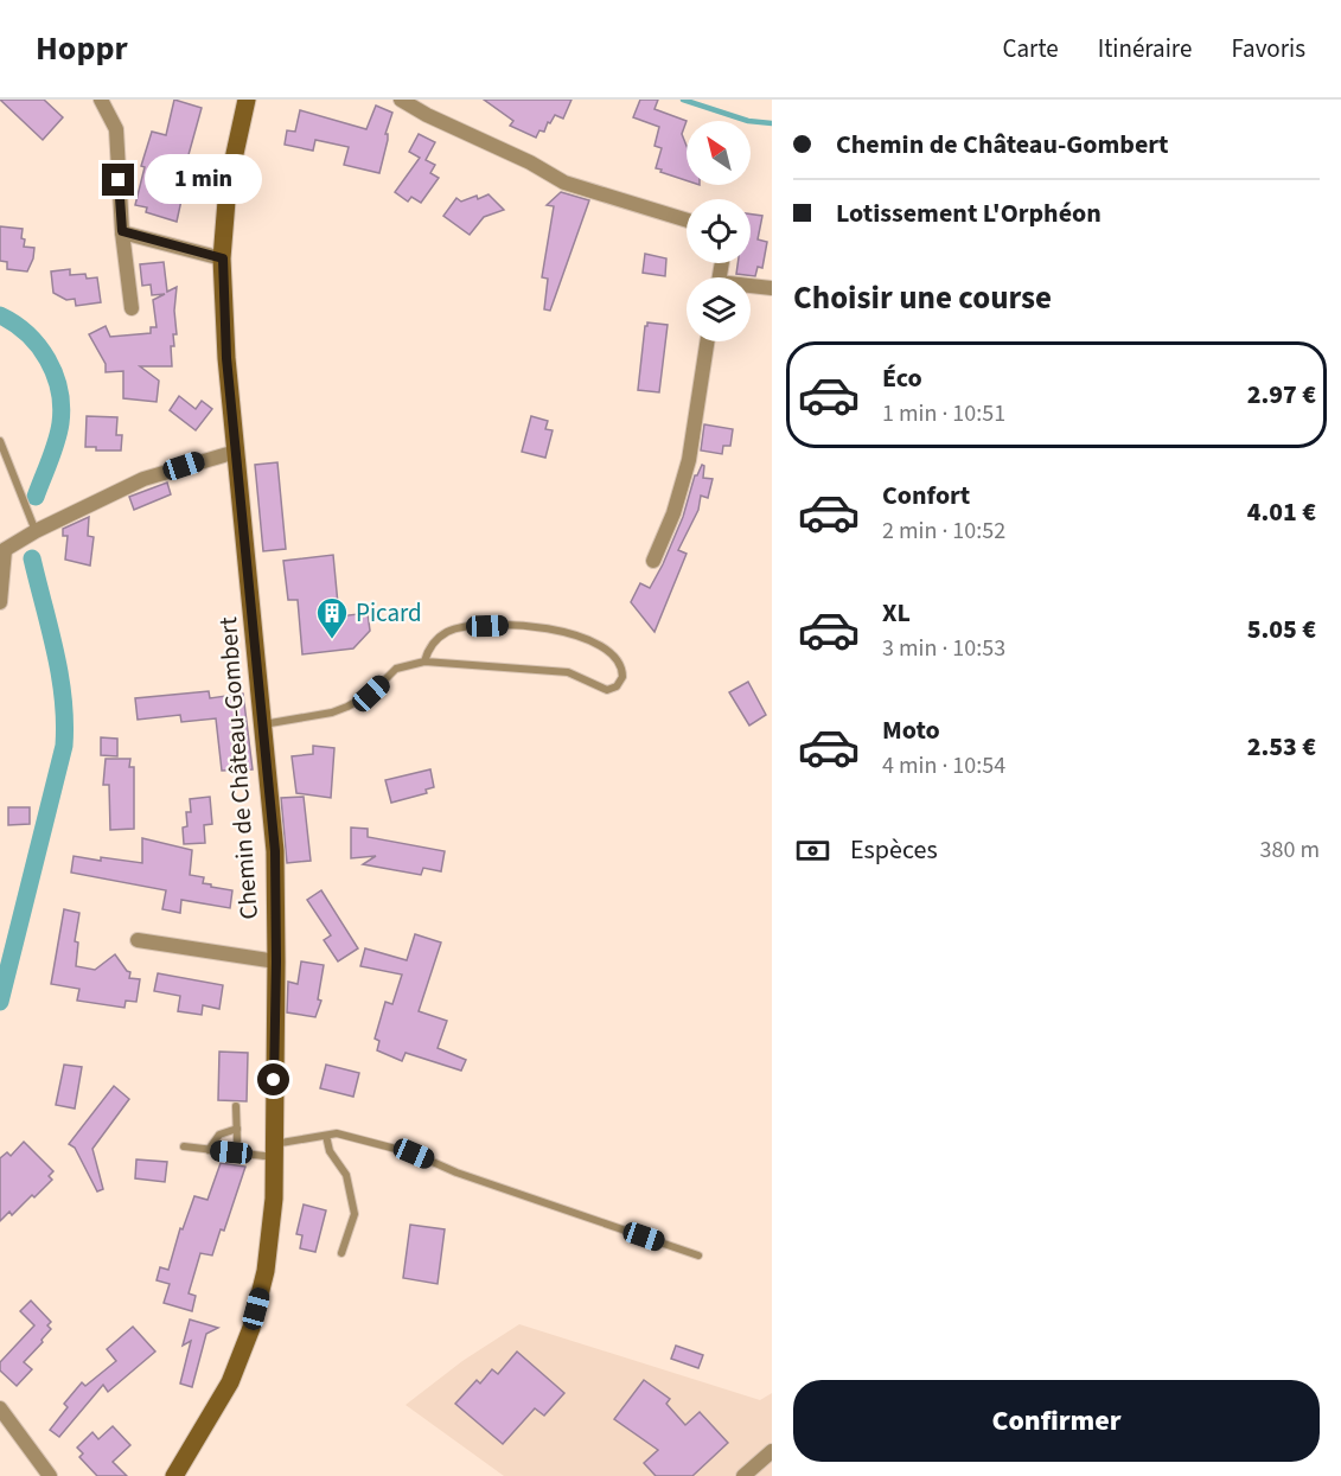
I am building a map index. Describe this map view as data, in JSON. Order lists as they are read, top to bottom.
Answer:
{
  "streets": {
    "street": ["Chemin de Château-Gombert"]
  },
  "places": {
    "building": ["Picard"]
  },
  "north": "top left",
  "page": {
    "header": "Hoppr",
    "nav": ["Carte", "Itinéraire", "Favoris"],
    "banner": ["Chemin de Château-Gombert", "Lotissement L'Orphéon"],
    "bubble": "1 min",
    "heading": "Choisir une course",
    "list": [
      {
        "name": "Éco",
        "note": "1 min · 10:51",
        "value": "2.97 €"
      },
      {
        "name": "Confort",
        "note": "2 min · 10:52",
        "value": "4.01 €"
      },
      {
        "name": "XL",
        "note": "3 min · 10:53",
        "value": "5.05 €"
      },
      {
        "name": "Moto",
        "note": "4 min · 10:54",
        "value": "2.53 €"
      }
    ],
    "pay": ["Espèces", "380 m"],
    "buttons": "Confirmer"
  }
}
